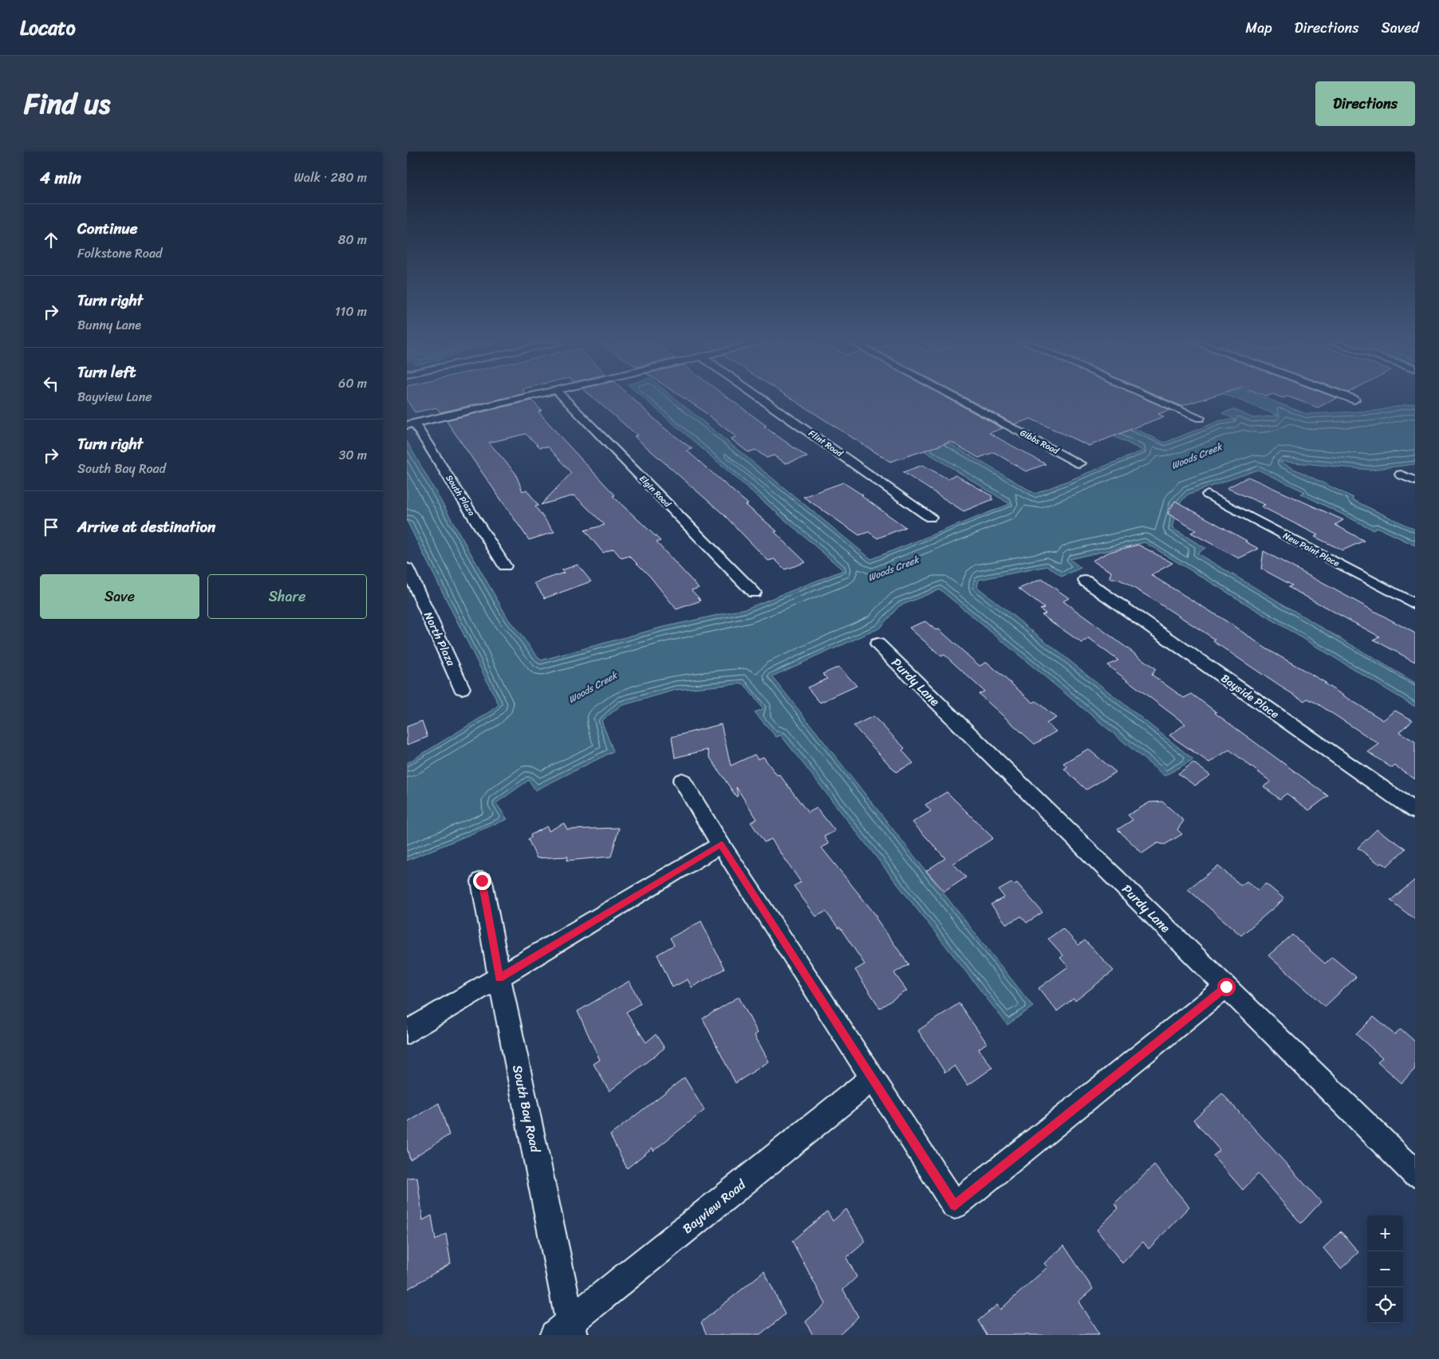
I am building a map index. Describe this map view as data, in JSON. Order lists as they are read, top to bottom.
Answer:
{
  "streets": {
    "street": [
      "Gibbs Road",
      "Flint Road",
      "Elgin Road",
      "South Plaza",
      "New Point Place",
      "North Plaza",
      "Purdy Lane",
      "Bayside Place",
      "South Bay Road",
      "Bayview Road"
    ]
  },
  "crossings": [
    ["South Bay Road", "Bayview Road"]
  ],
  "water": ["Woods Creek"],
  "page": {
    "header": "Locato",
    "nav": ["Map", "Directions", "Saved"],
    "title": "Find us",
    "buttons": [
      "Directions",
      ["Save", "Share"]
    ],
    "heading": ["4 min", "Walk · 280 m"],
    "list": [
      ["Continue", "Folkstone Road", "80 m"],
      ["Turn right", "Bunny Lane", "110 m"],
      ["Turn left", "Bayview Lane", "60 m"],
      ["Turn right", "South Bay Road", "30 m"],
      "Arrive at destination"
    ],
    "map_buttons": ["+", "−"]
  }
}
